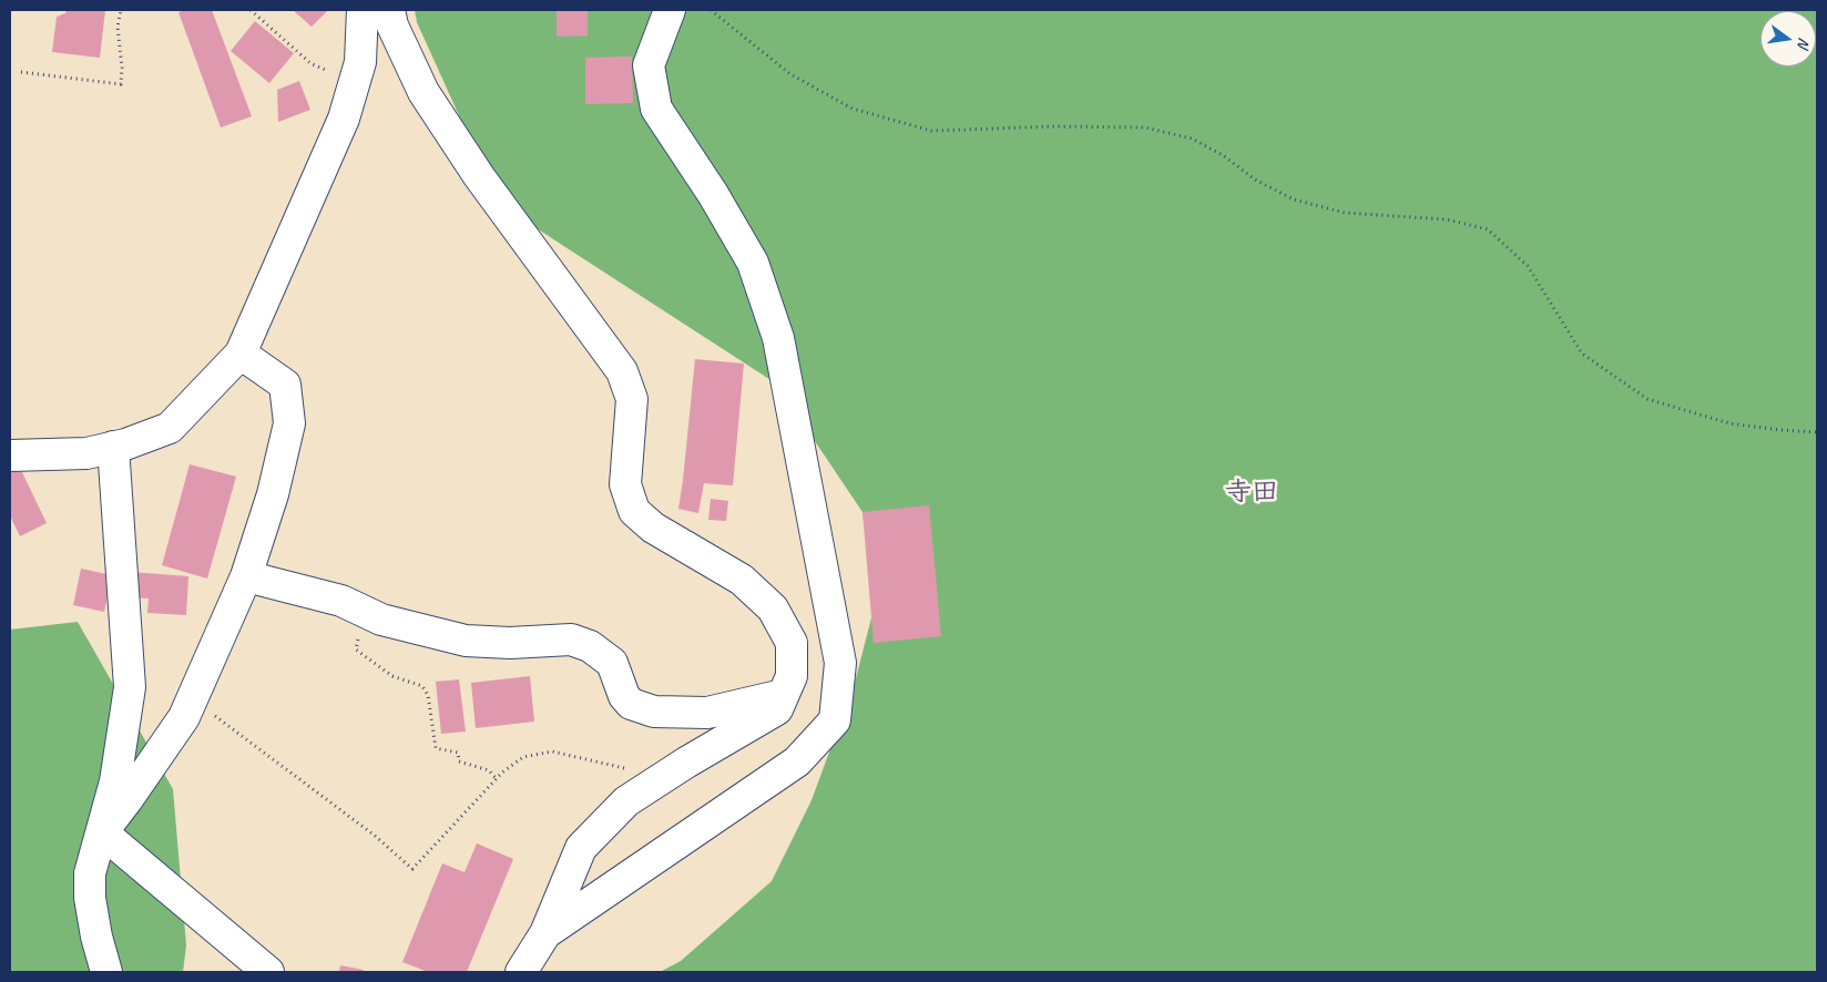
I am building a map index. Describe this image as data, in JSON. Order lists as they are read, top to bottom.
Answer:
{
  "districts": ["寺田"],
  "north": "right"
}
